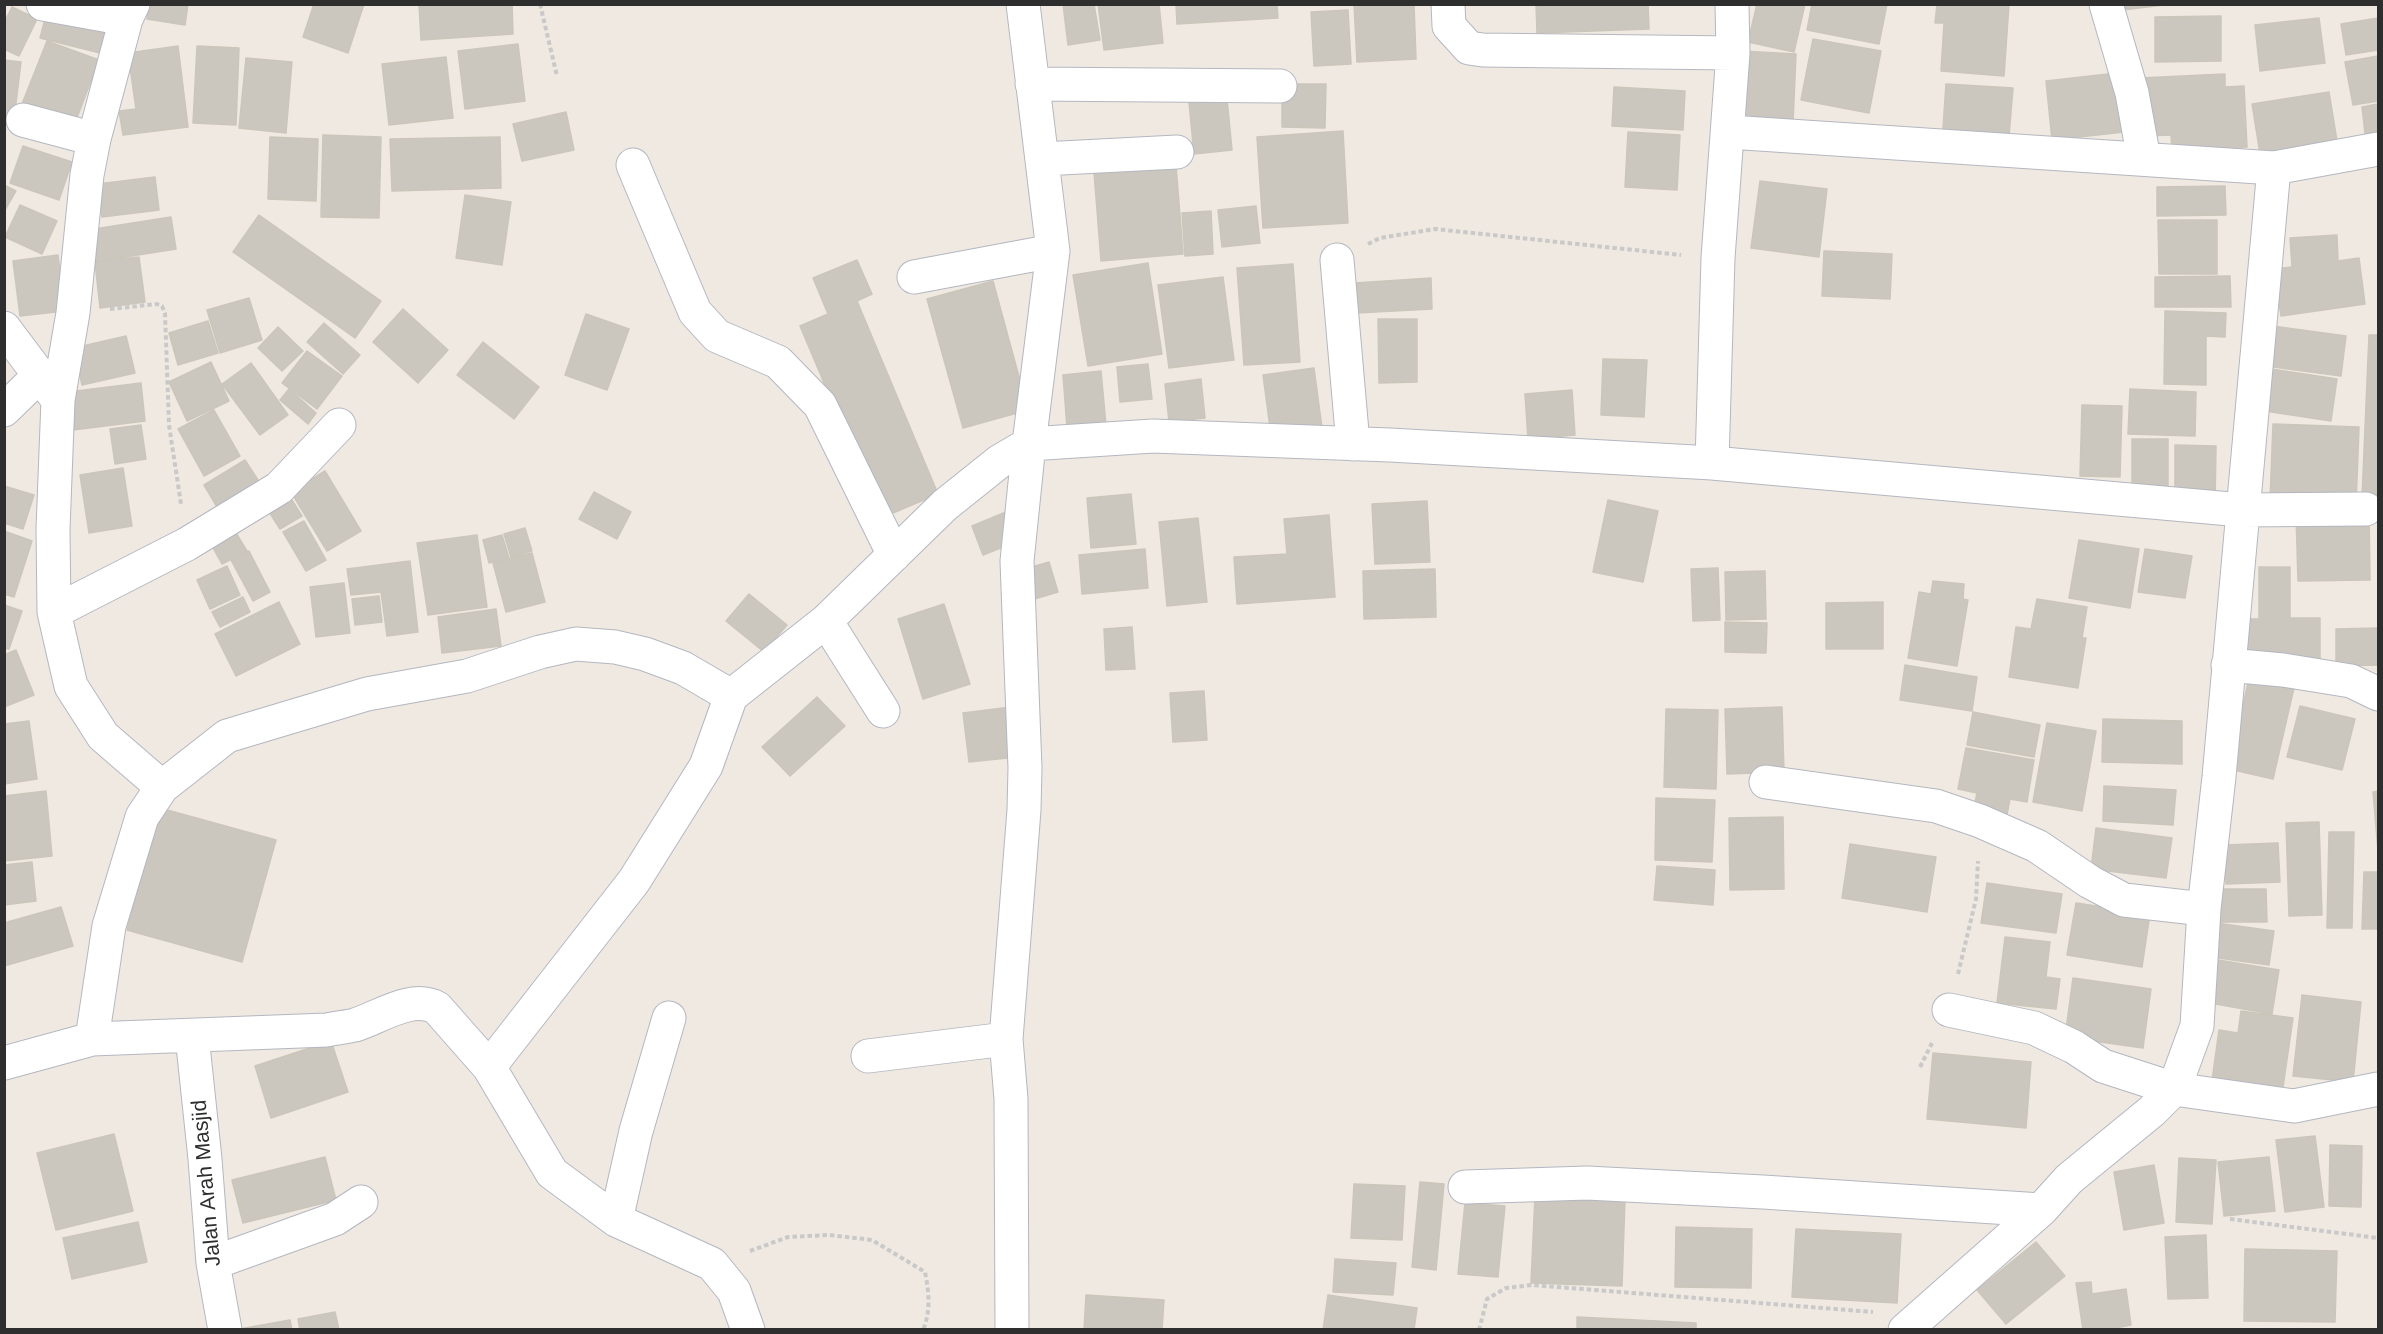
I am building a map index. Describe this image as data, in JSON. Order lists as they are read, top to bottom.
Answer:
{
  "streets": {
    "street": ["Jalan Arah Masjid"]
  }
}
